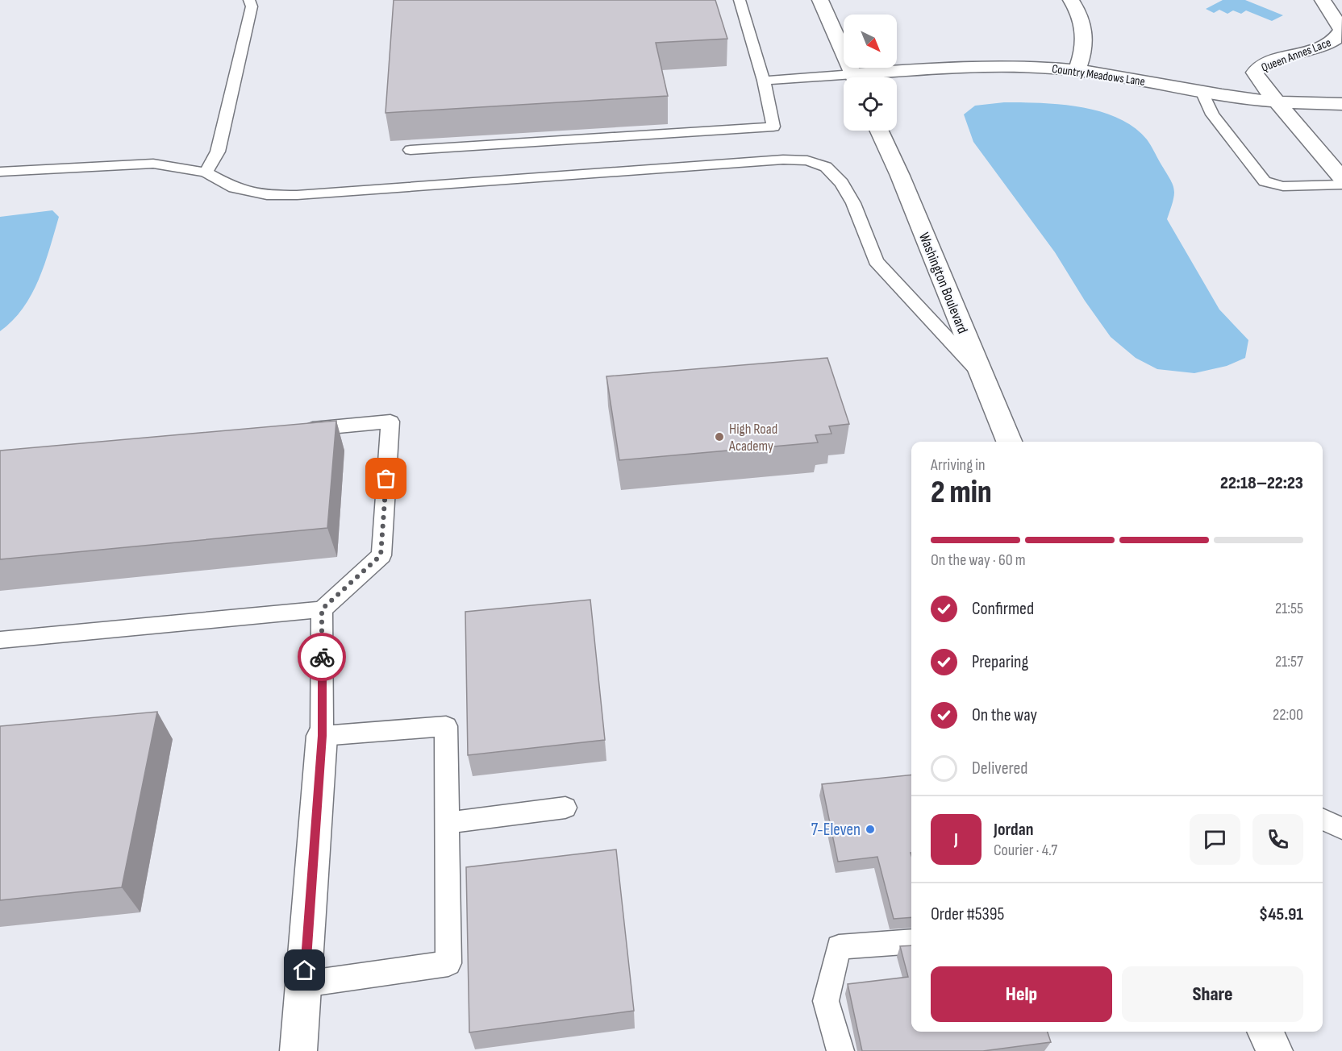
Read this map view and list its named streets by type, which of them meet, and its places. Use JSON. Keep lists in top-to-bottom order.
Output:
{
  "streets": {
    "street": ["Queen Annes Lace", "Country Meadows Lane", "Washington Boulevard"]
  },
  "crossings": [
    ["Queen Annes Lace", "Country Meadows Lane"]
  ],
  "places": ["High Road Academy", "7-Eleven"],
  "north": "bottom right",
  "page": {
    "heading": ["2 min", "Arriving in", "22:18–22:23"],
    "panel": [
      "Jordan",
      "Courier · 4.7",
      "Order #5395",
      "$45.91"
    ],
    "bar": "On the way · 60 m",
    "list": [
      ["Confirmed", "21:55"],
      ["Preparing", "21:57"],
      ["On the way", "22:00"],
      "Delivered"
    ],
    "round": "J",
    "buttons": ["Help", "Share"]
  }
}
